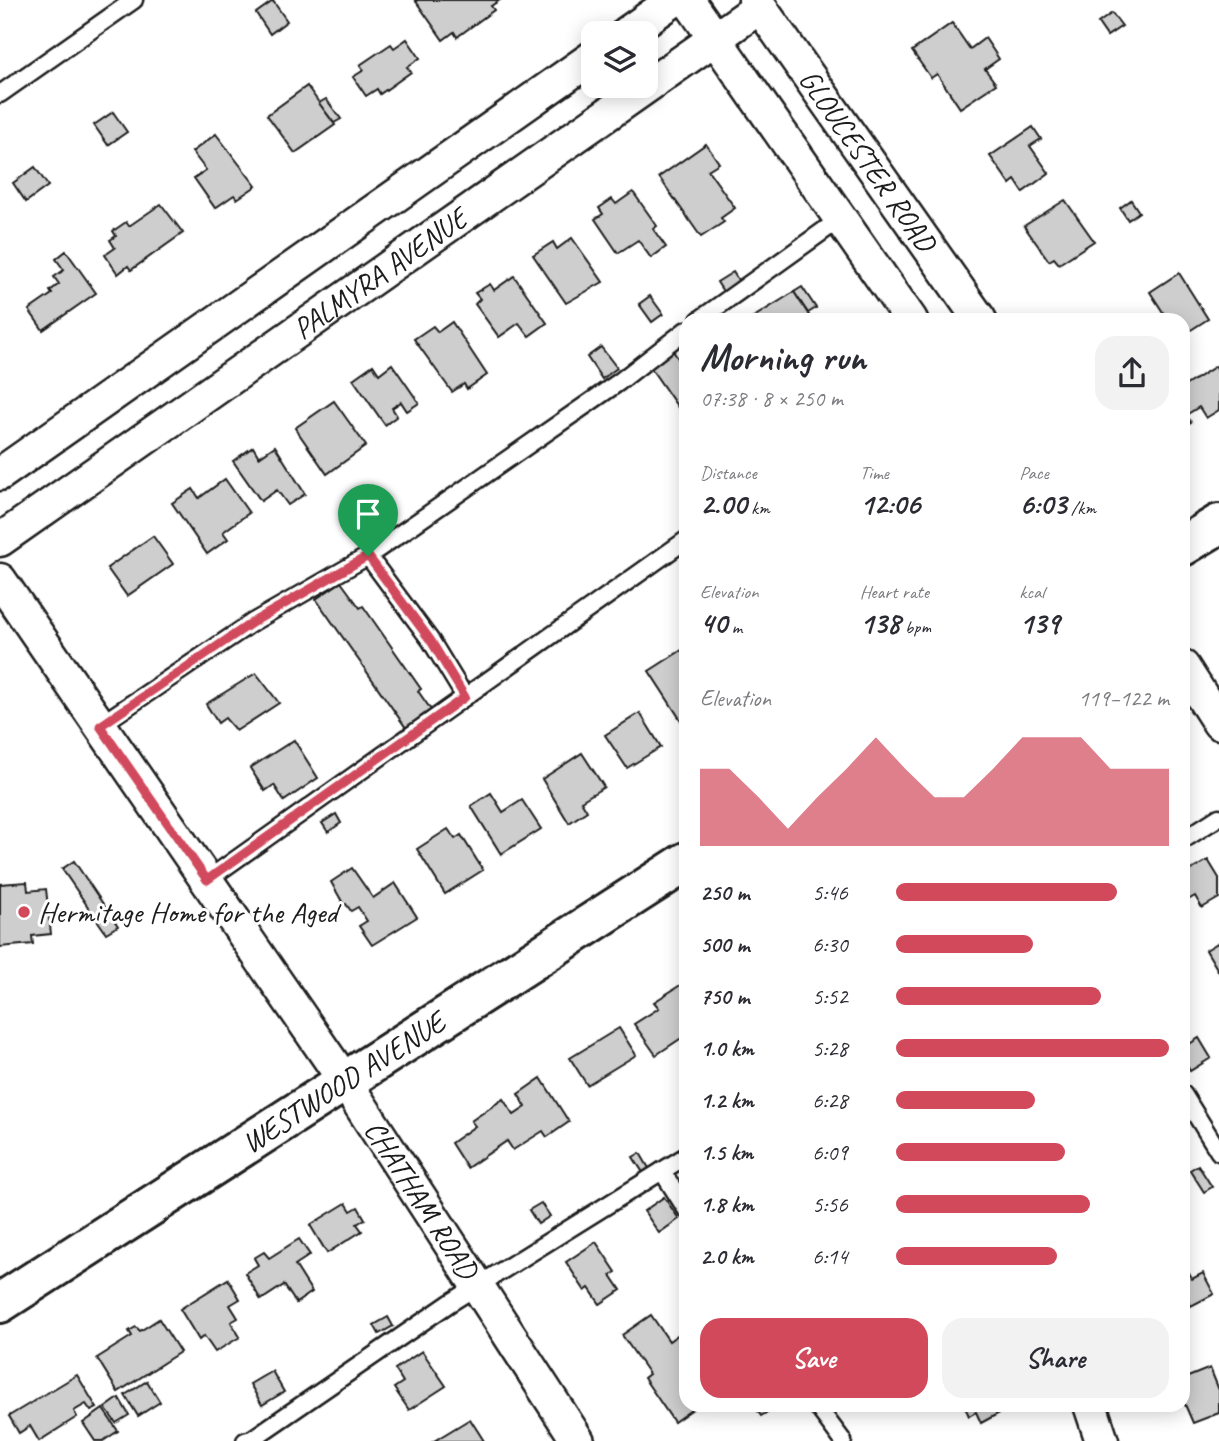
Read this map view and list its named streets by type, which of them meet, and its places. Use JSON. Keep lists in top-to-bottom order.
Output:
{
  "streets": {
    "street": [
      "GLOUCESTER ROAD",
      "PALMYRA AVENUE",
      "WESTWOOD AVENUE",
      "CHATHAM ROAD"
    ]
  },
  "crossings": [
    ["GLOUCESTER ROAD", "PALMYRA AVENUE"],
    ["WESTWOOD AVENUE", "CHATHAM ROAD"]
  ],
  "places": ["Hermitage Home for the Aged"],
  "page": {
    "heading": ["Morning run", "07:38 · 8 × 250 m"],
    "stats": [
      ["Distance", "2.00 km"],
      ["Time", "12:06"],
      ["Pace", "6:03 /km"],
      ["Elevation", "40 m"],
      ["Heart rate", "138 bpm"],
      ["kcal", "139"]
    ],
    "chart": ["Elevation", "119–122 m"],
    "list": [
      {
        "name": "250 m",
        "note": "5:46"
      },
      {
        "name": "500 m",
        "note": "6:30"
      },
      {
        "name": "750 m",
        "note": "5:52"
      },
      {
        "name": "1.0 km",
        "note": "5:28"
      },
      {
        "name": "1.2 km",
        "note": "6:28"
      },
      {
        "name": "1.5 km",
        "note": "6:09"
      },
      {
        "name": "1.8 km",
        "note": "5:56"
      },
      {
        "name": "2.0 km",
        "note": "6:14"
      }
    ],
    "buttons": ["Save", "Share"]
  }
}
